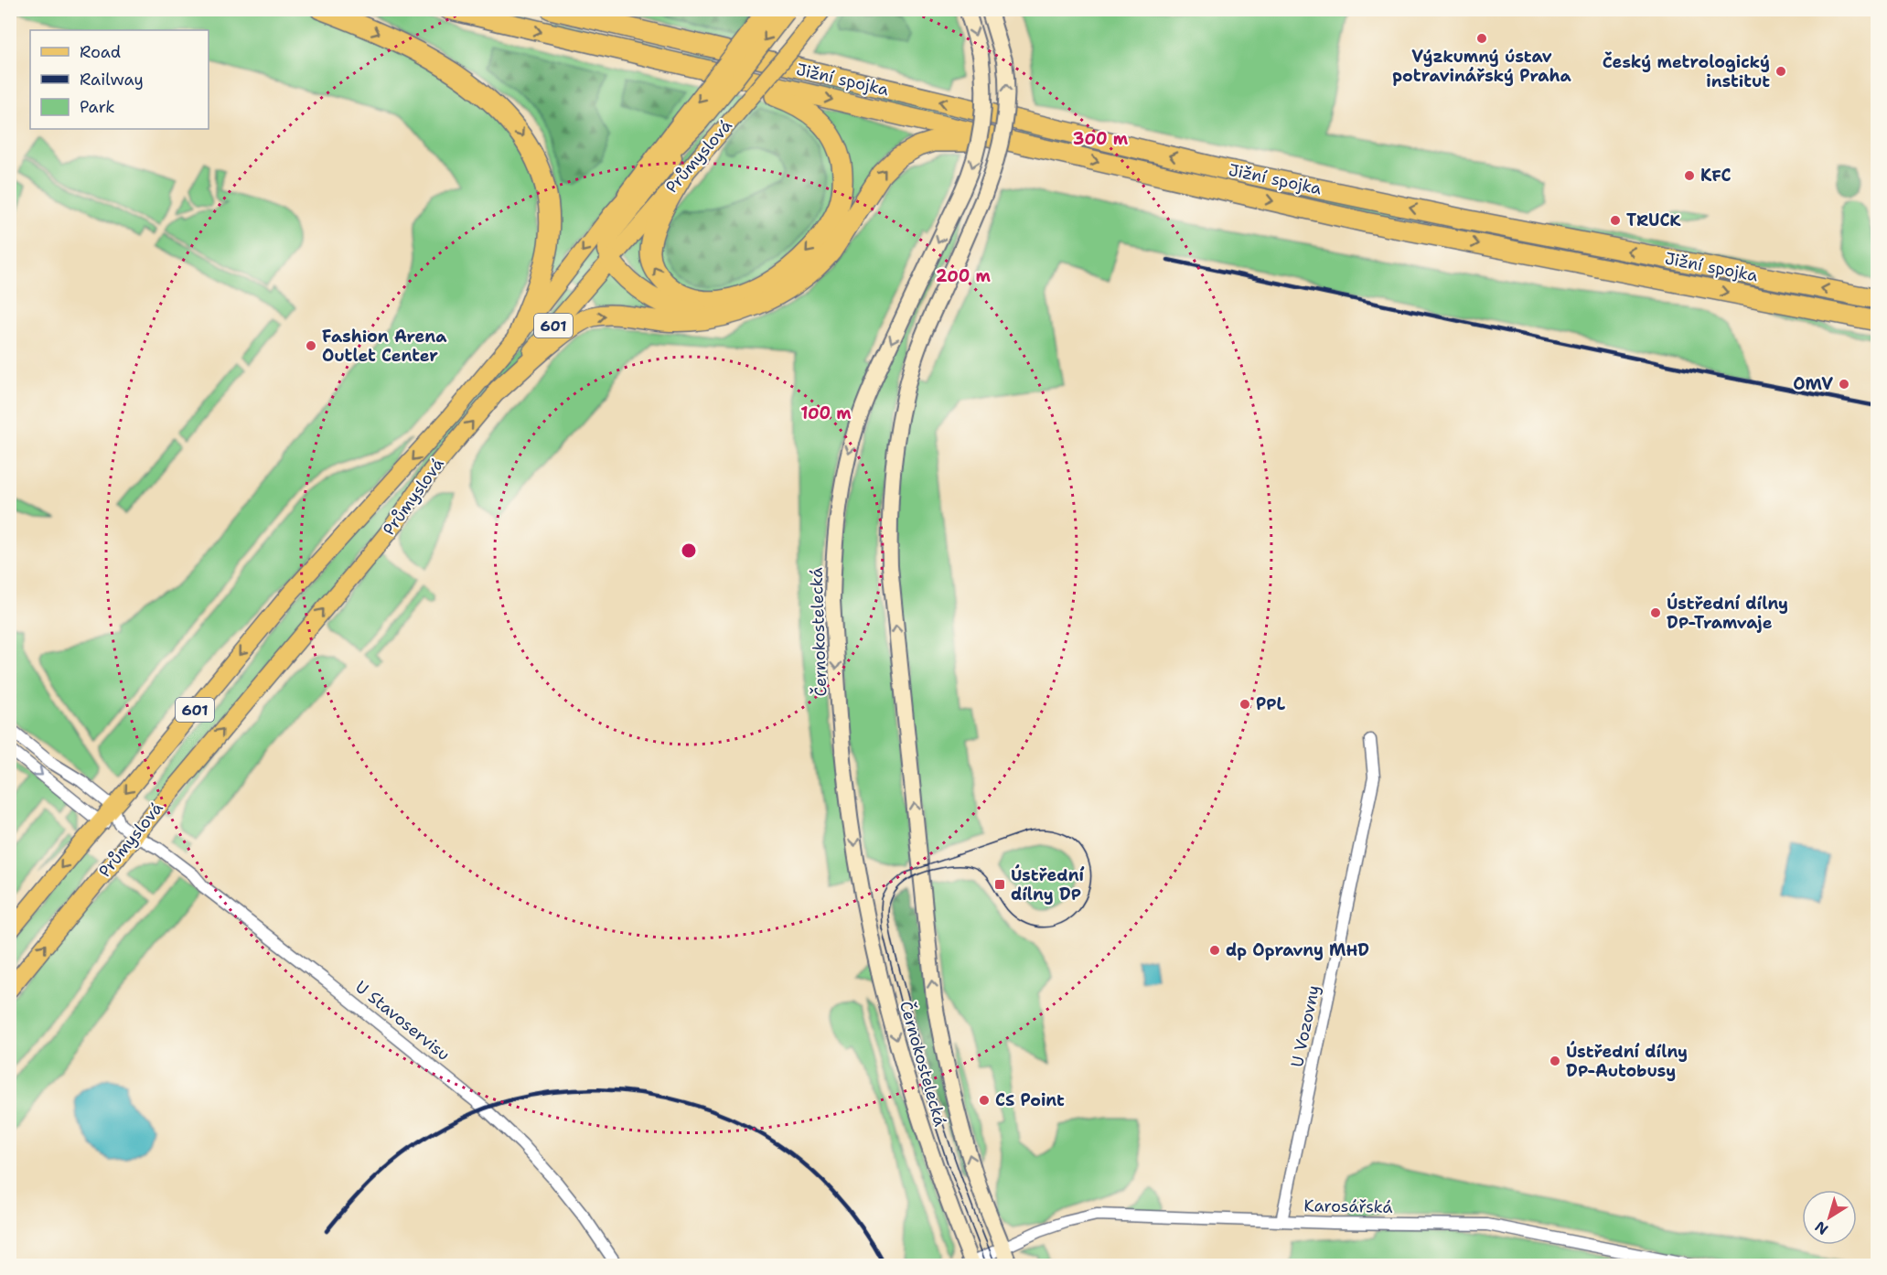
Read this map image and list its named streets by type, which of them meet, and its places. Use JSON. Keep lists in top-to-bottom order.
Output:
{
  "streets": {
    "highway": ["Jižní spojka"],
    "main road": ["Průmyslová", "601", "Černokostelecká"],
    "street": ["U Stavoservisu", "U Vozovny", "Karosářská"]
  },
  "crossings": [
    ["Průmyslová", "U Stavoservisu"],
    ["Černokostelecká", "Karosářská"],
    ["U Vozovny", "Karosářská"]
  ],
  "places": {
    "other": [
      "Výzkumný ústav potravinářský Praha",
      "Český metrologický institut",
      "KFC",
      "TRUCK",
      "Fashion Arena Outlet Center",
      "OMV",
      "Ústřední dílny DP-Tramvaje",
      "PPL",
      "dp Opravny MHD",
      "Ústřední dílny DP-Autobusy",
      "CS Point"
    ],
    "transit": ["Ústřední dílny DP"]
  },
  "legend": ["Road", "Railway", "Park"],
  "north": "bottom left",
  "rings": ["300 m", "200 m", "100 m"]
}
